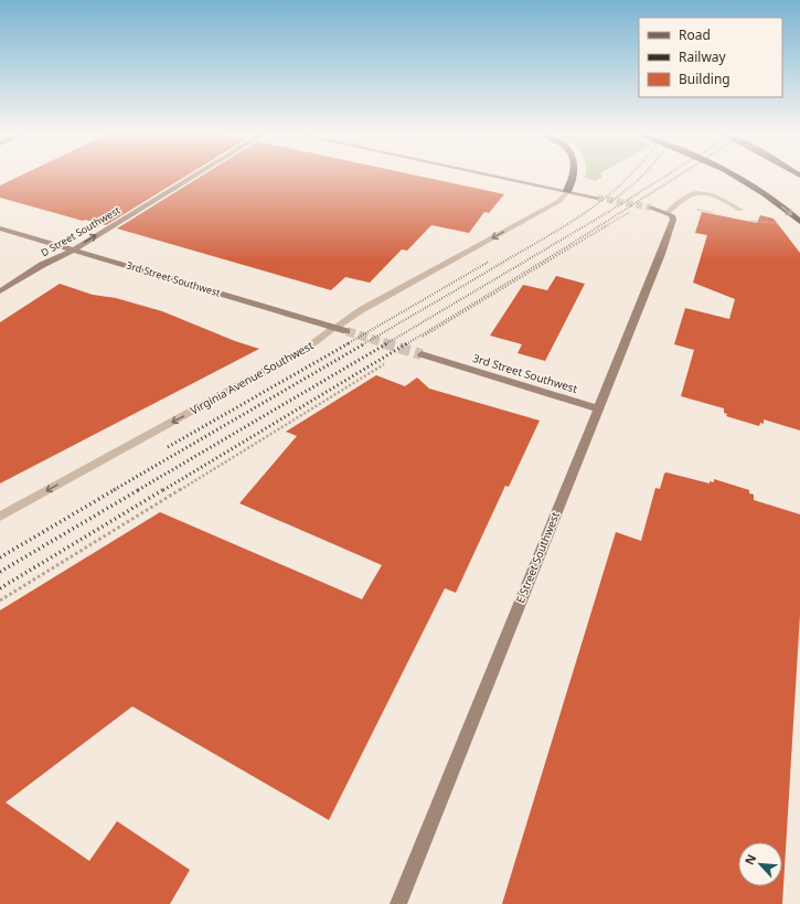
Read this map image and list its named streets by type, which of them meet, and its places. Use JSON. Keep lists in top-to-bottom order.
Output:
{
  "streets": {
    "street": [
      "D Street Southwest",
      "3rd Street Southwest",
      "Virginia Avenue Southwest",
      "E Street Southwest"
    ]
  },
  "crossings": [
    ["D Street Southwest", "3rd Street Southwest"],
    ["3rd Street Southwest", "Virginia Avenue Southwest"],
    ["3rd Street Southwest", "E Street Southwest"]
  ],
  "one_way": ["D Street Southwest", "Virginia Avenue Southwest"],
  "legend": ["Road", "Railway", "Building"],
  "north": "top left"
}
